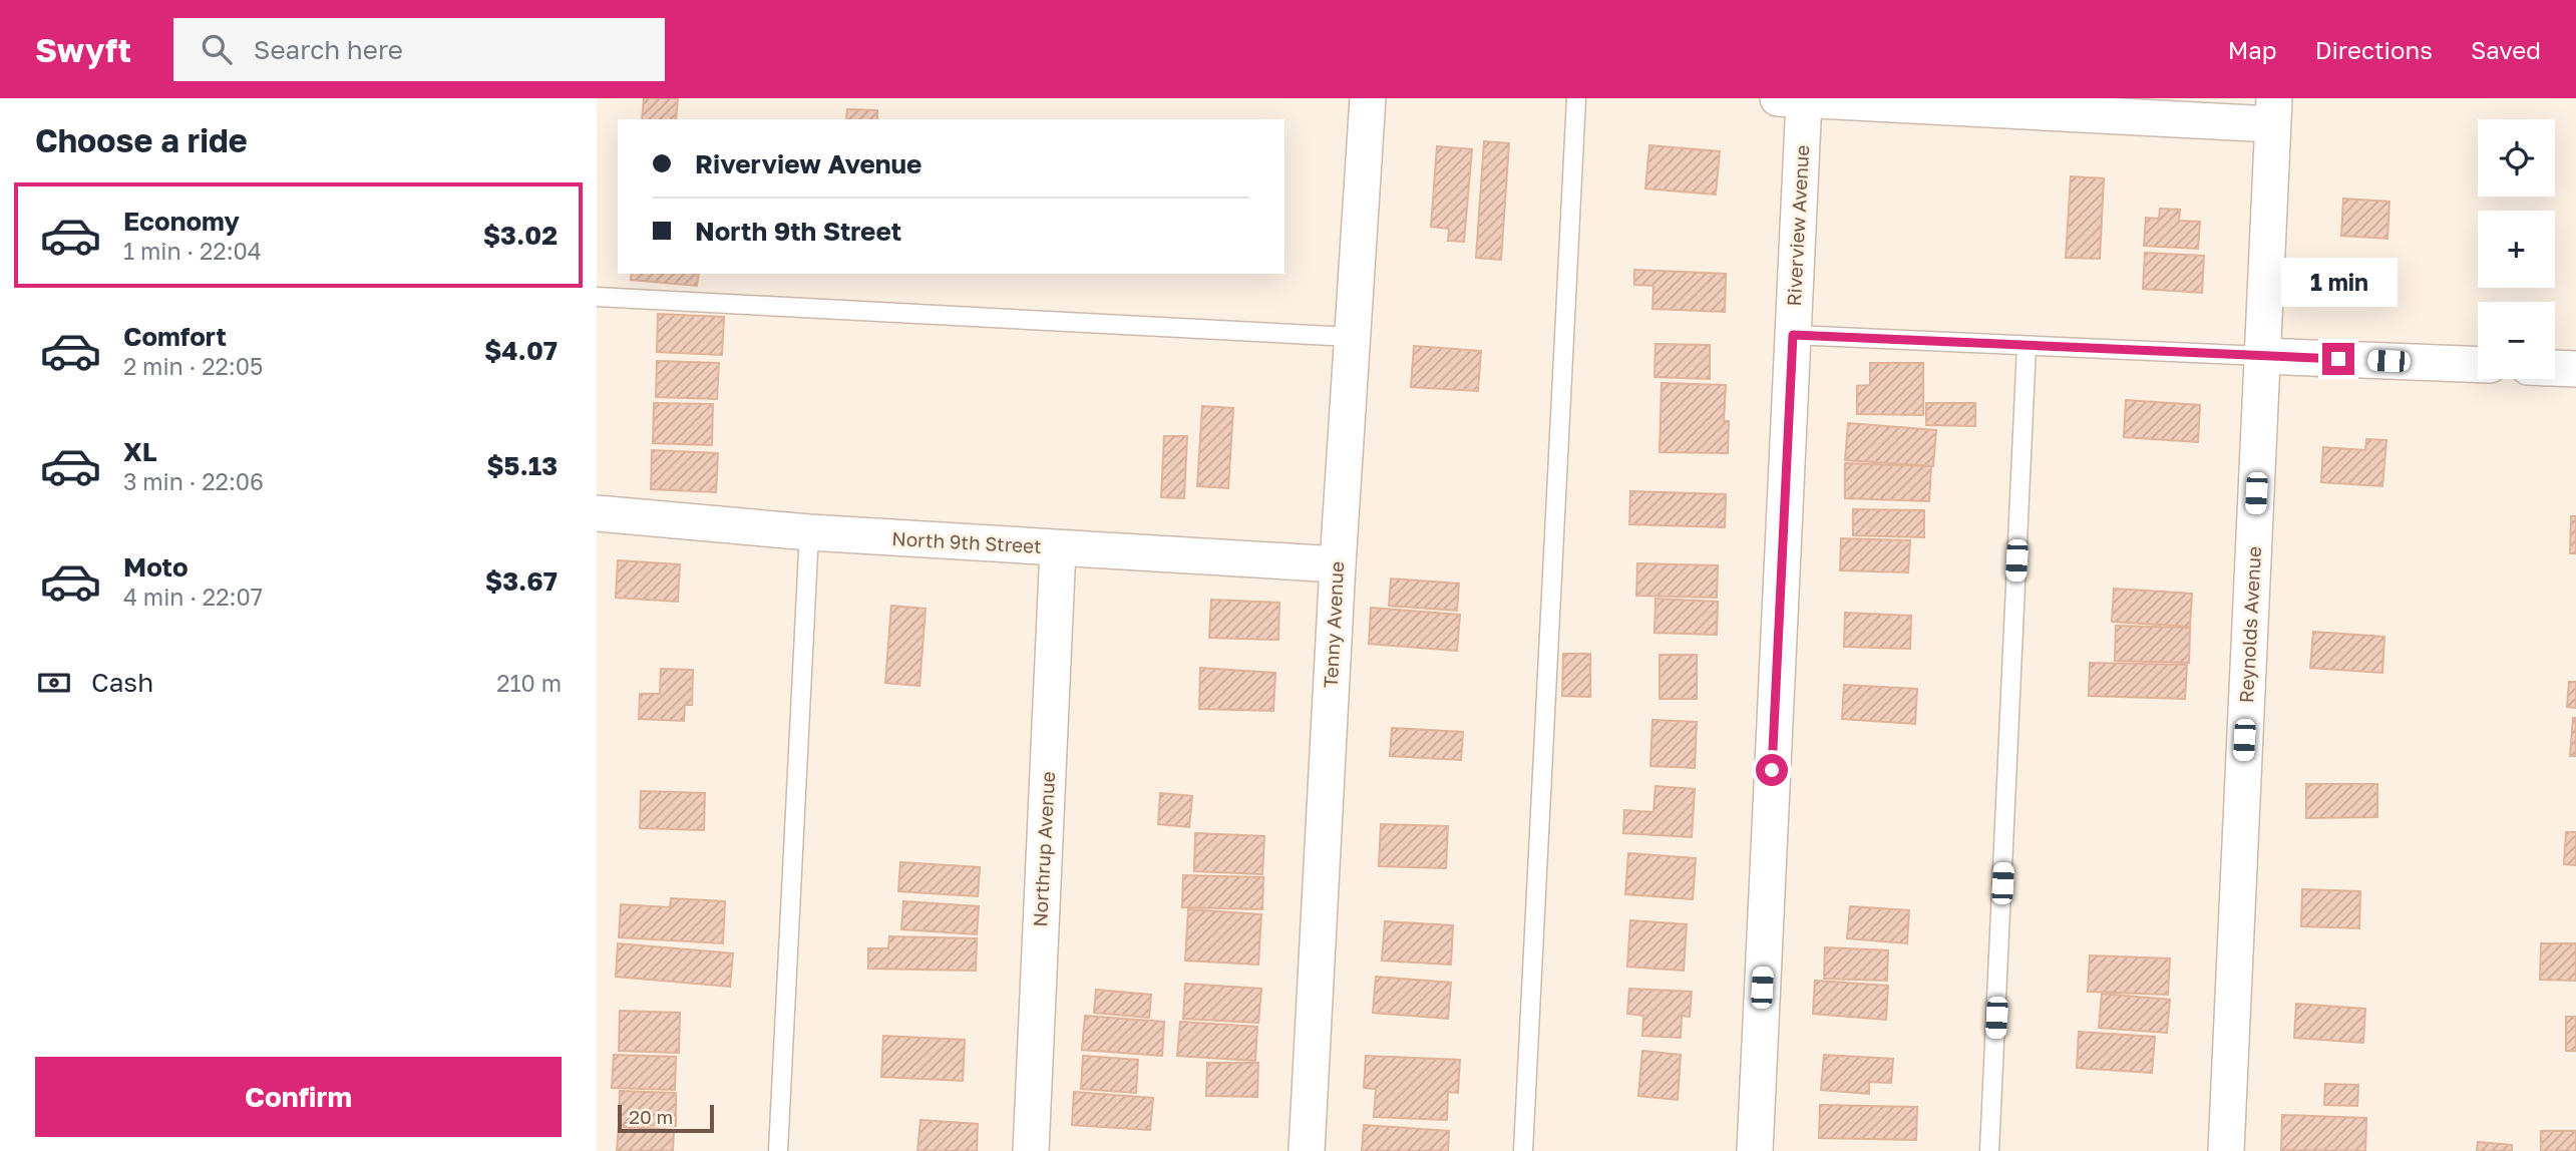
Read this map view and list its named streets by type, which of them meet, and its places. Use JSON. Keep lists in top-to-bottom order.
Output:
{
  "streets": {
    "street": [
      "Riverview Avenue",
      "North 9th Street",
      "Tenny Avenue",
      "Reynolds Avenue",
      "Northrup Avenue"
    ]
  },
  "crossings": [
    ["North 9th Street", "Tenny Avenue"],
    ["North 9th Street", "Northrup Avenue"]
  ],
  "scale_bar": "20 m",
  "page": {
    "header": "Swyft",
    "search": "Search here",
    "nav": ["Map", "Directions", "Saved"],
    "heading": "Choose a ride",
    "map_buttons": ["+", "−"],
    "banner": ["Riverview Avenue", "North 9th Street"],
    "list": [
      {
        "name": "Economy",
        "note": "1 min · 22:04",
        "value": "$3.02"
      },
      {
        "name": "Comfort",
        "note": "2 min · 22:05",
        "value": "$4.07"
      },
      {
        "name": "XL",
        "note": "3 min · 22:06",
        "value": "$5.13"
      },
      {
        "name": "Moto",
        "note": "4 min · 22:07",
        "value": "$3.67"
      }
    ],
    "bubble": "1 min",
    "pay": ["Cash", "210 m"],
    "buttons": "Confirm",
    "scale": "20 m"
  }
}
